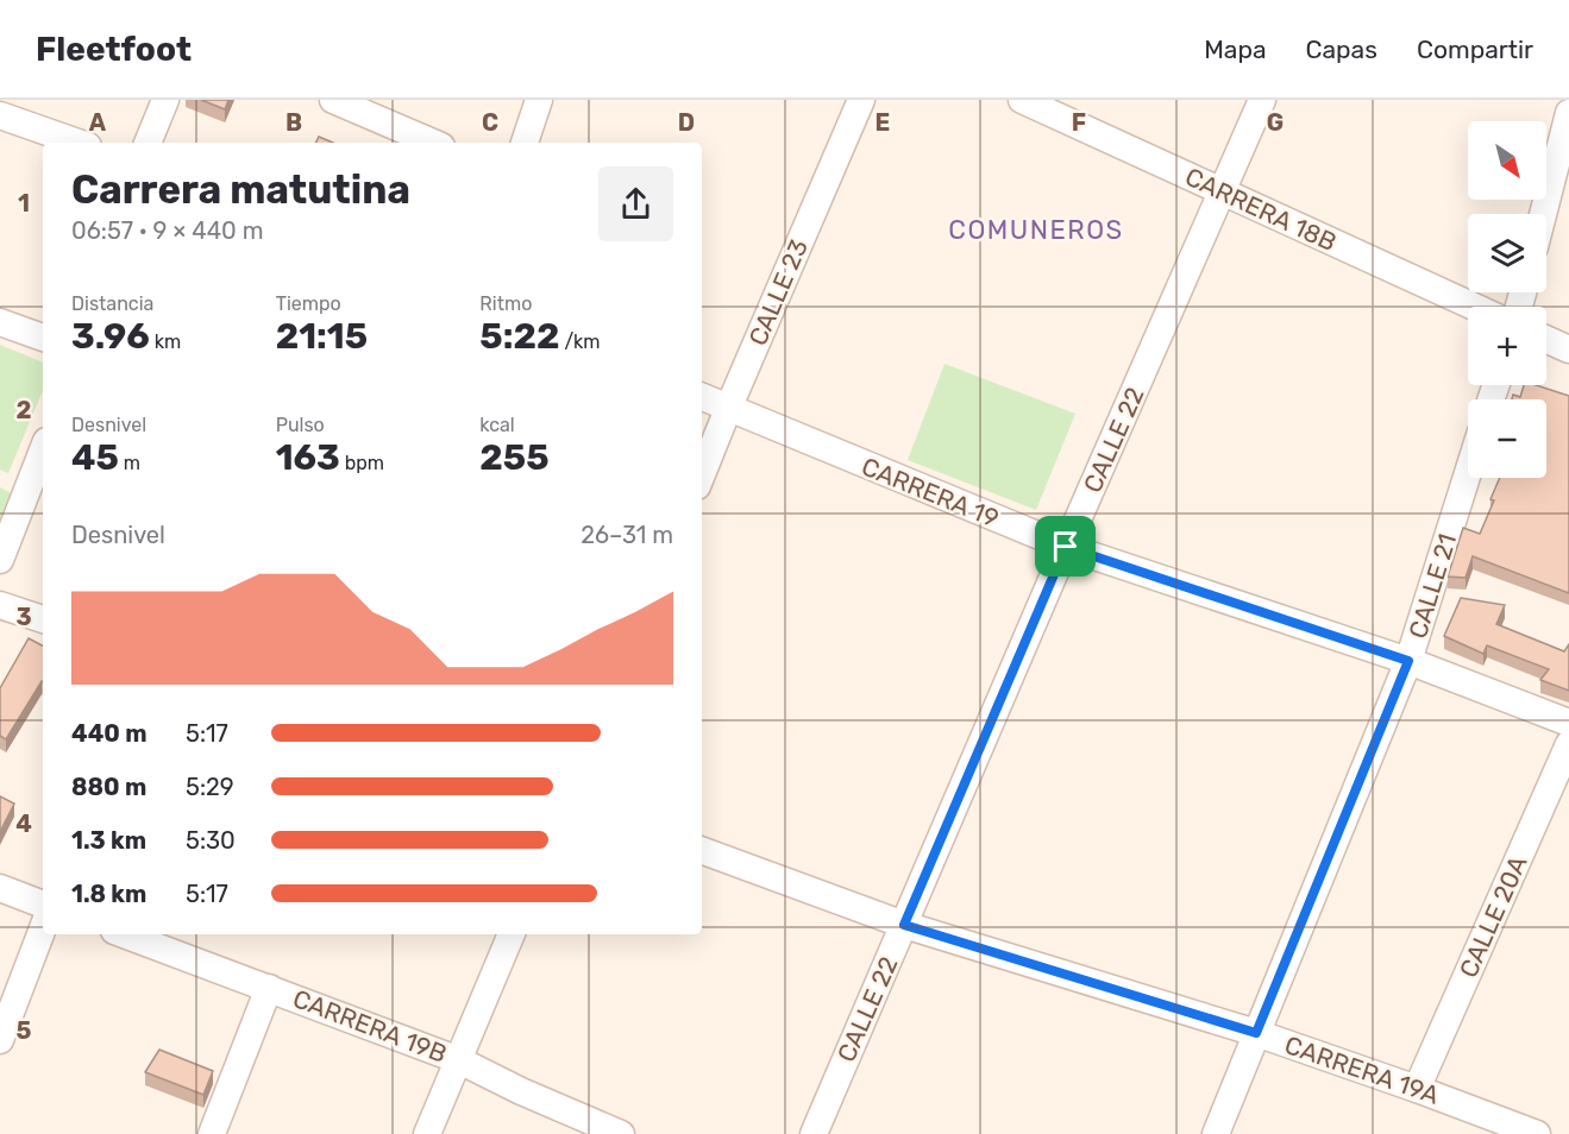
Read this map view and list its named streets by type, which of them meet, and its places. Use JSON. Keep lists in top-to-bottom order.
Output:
{
  "streets": {
    "street": [
      "CARRERA 18B",
      "CALLE 23",
      "CALLE 22",
      "CARRERA 19",
      "CALLE 21",
      "CALLE 20A",
      "CARRERA 19B",
      "CARRERA 19A"
    ]
  },
  "crossings": [
    ["CARRERA 18B", "CALLE 22"],
    ["CALLE 23", "CARRERA 19"],
    ["CALLE 22", "CARRERA 19"],
    ["CALLE 22", "CARRERA 19A"],
    ["CARRERA 19", "CALLE 21"],
    ["CALLE 21", "CARRERA 19A"],
    ["CALLE 20A", "CARRERA 19A"]
  ],
  "districts": ["COMUNEROS"],
  "north": "bottom right",
  "page": {
    "header": "Fleetfoot",
    "nav": ["Mapa", "Capas", "Compartir"],
    "map_buttons": ["+", "−"],
    "heading": ["Carrera matutina", "06:57 · 9 × 440 m"],
    "stats": [
      ["Distancia", "3.96 km"],
      ["Tiempo", "21:15"],
      ["Ritmo", "5:22 /km"],
      ["Desnivel", "45 m"],
      ["Pulso", "163 bpm"],
      ["kcal", "255"]
    ],
    "chart": ["Desnivel", "26–31 m"],
    "list": [
      {
        "name": "440 m",
        "note": "5:17"
      },
      {
        "name": "880 m",
        "note": "5:29"
      },
      {
        "name": "1.3 km",
        "note": "5:30"
      },
      {
        "name": "1.8 km",
        "note": "5:17"
      }
    ]
  },
  "grid": {
    "columns": [
      "A",
      "B",
      "C",
      "D",
      "E",
      "F",
      "G"
    ],
    "rows": [
      "1",
      "2",
      "3",
      "4",
      "5"
    ]
  }
}
